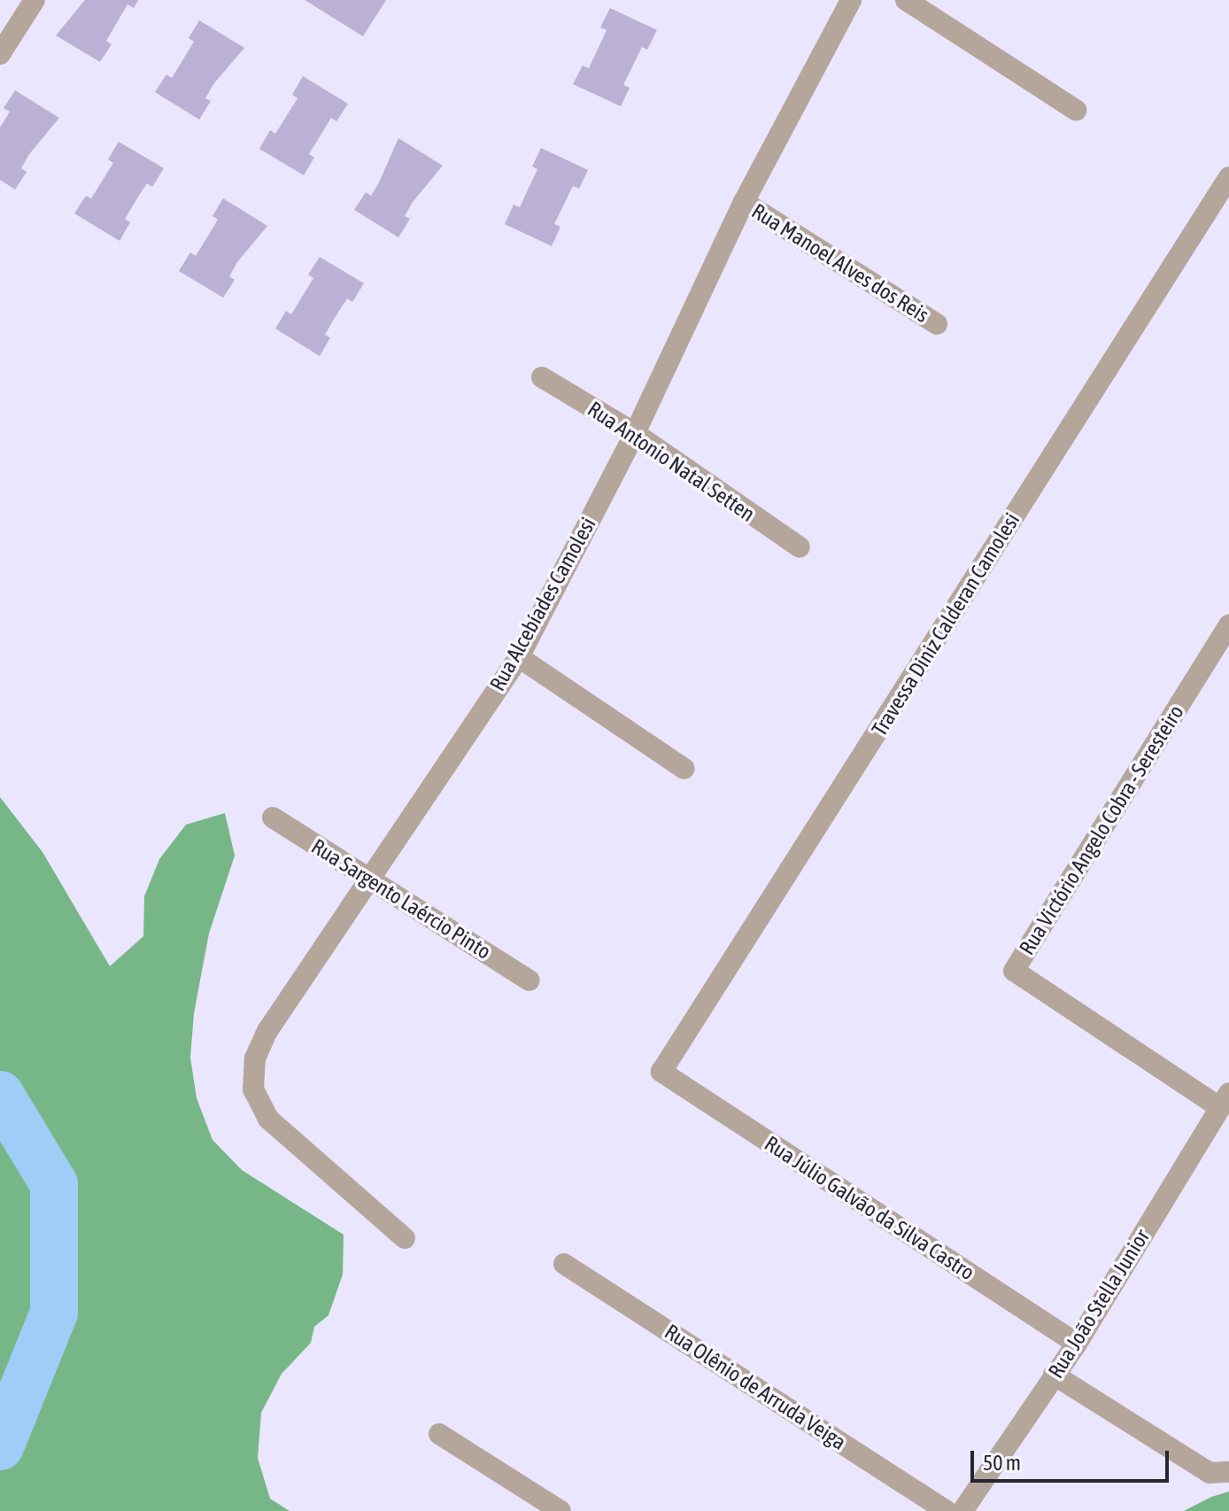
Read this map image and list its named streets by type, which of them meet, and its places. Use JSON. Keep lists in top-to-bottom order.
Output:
{
  "streets": {
    "street": [
      "Rua Manoel Alves dos Reis",
      "Rua Antonio Natal Setten",
      "Rua Alcebíades Camolesi",
      "Travessa Diniz Calderan Camolesi",
      "Rua Victório Angelo Cobra - Seresteiro",
      "Rua Sargento Laércio Pinto",
      "Rua Júlio Galvão da Silva Castro",
      "Rua João Stella Junior",
      "Rua Olênio de Arruda Veiga"
    ]
  },
  "crossings": [
    ["Rua Manoel Alves dos Reis", "Rua Alcebíades Camolesi"],
    ["Rua Antonio Natal Setten", "Rua Alcebíades Camolesi"],
    ["Rua Alcebíades Camolesi", "Rua Sargento Laércio Pinto"],
    ["Travessa Diniz Calderan Camolesi", "Rua Júlio Galvão da Silva Castro"],
    ["Rua Victório Angelo Cobra - Seresteiro", "Rua João Stella Junior"],
    ["Rua Júlio Galvão da Silva Castro", "Rua João Stella Junior"]
  ],
  "scale_bar": "50 m"
}
